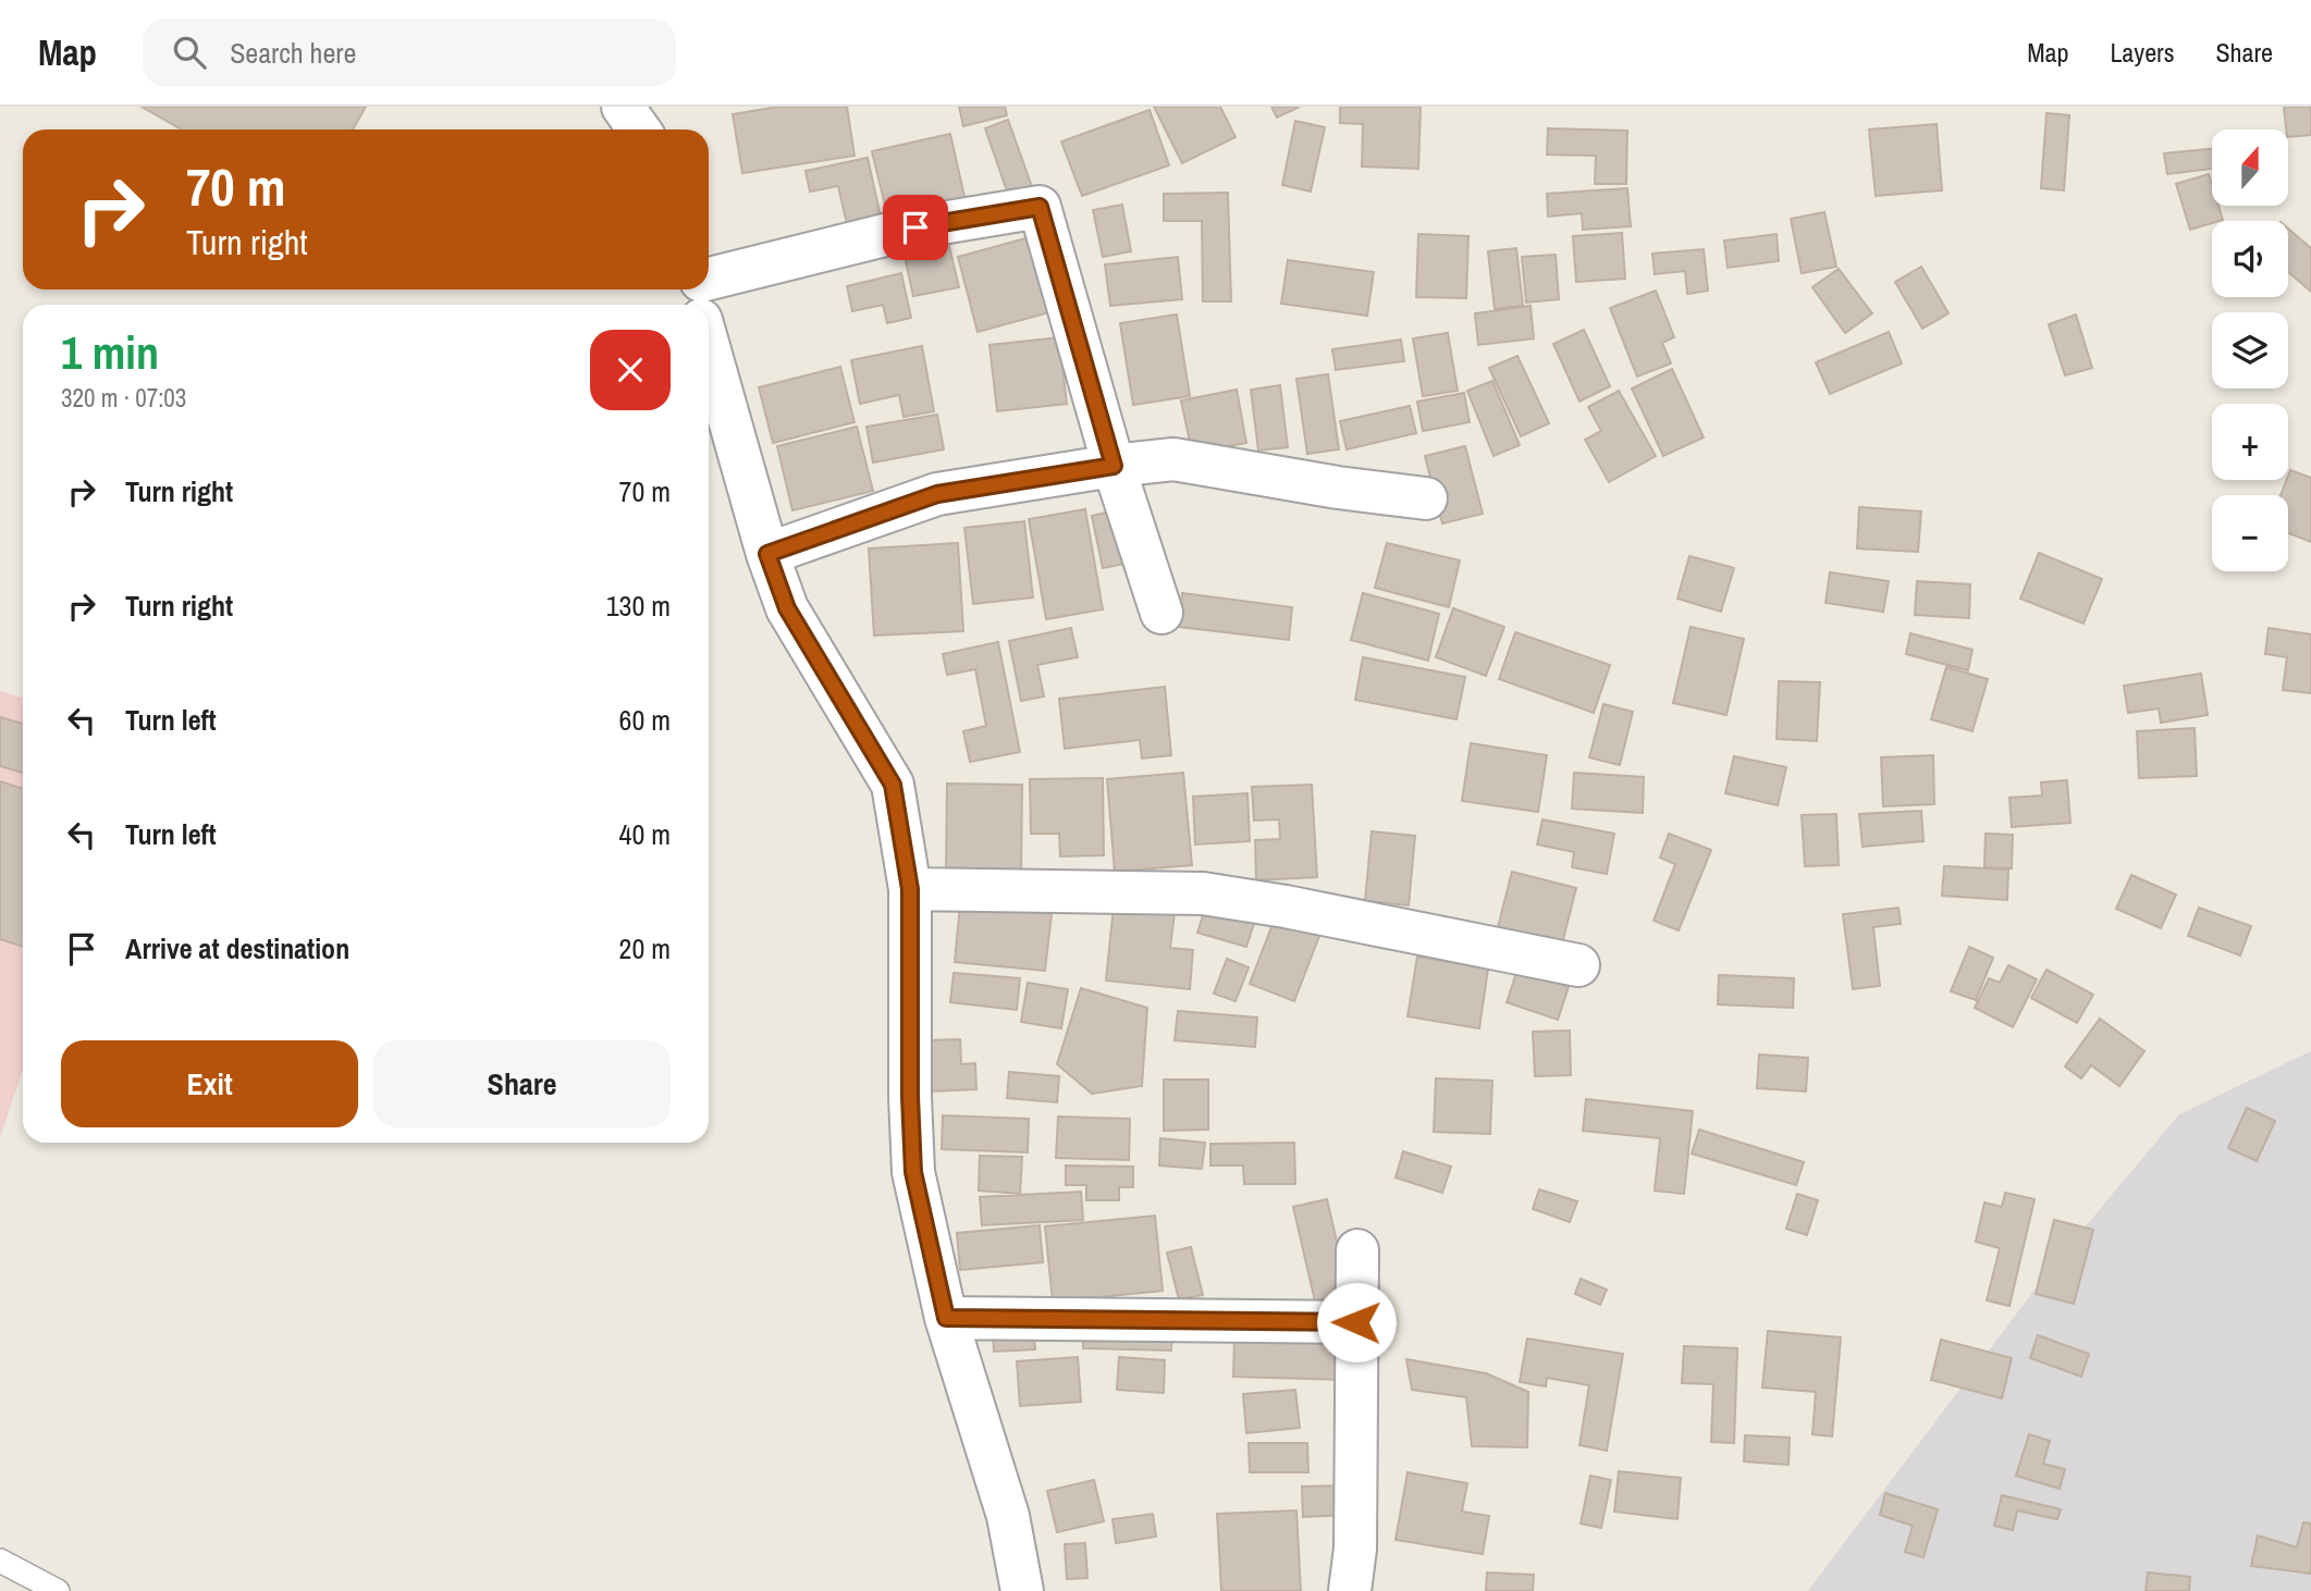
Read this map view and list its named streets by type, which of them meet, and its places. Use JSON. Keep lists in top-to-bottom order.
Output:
{
  "north": "top",
  "page": {
    "header": "Map",
    "search": "Search here",
    "nav": ["Map", "Layers", "Share"],
    "map_buttons": ["+", "−"],
    "turn": ["70 m", "Turn right"],
    "heading": ["1 min", "320 m · 07:03"],
    "list": [
      {
        "name": "Turn right",
        "value": "70 m"
      },
      {
        "name": "Turn right",
        "value": "130 m"
      },
      {
        "name": "Turn left",
        "value": "60 m"
      },
      {
        "name": "Turn left",
        "value": "40 m"
      },
      {
        "name": "Arrive at destination",
        "value": "20 m"
      }
    ],
    "buttons": ["Exit", "Share"]
  }
}
